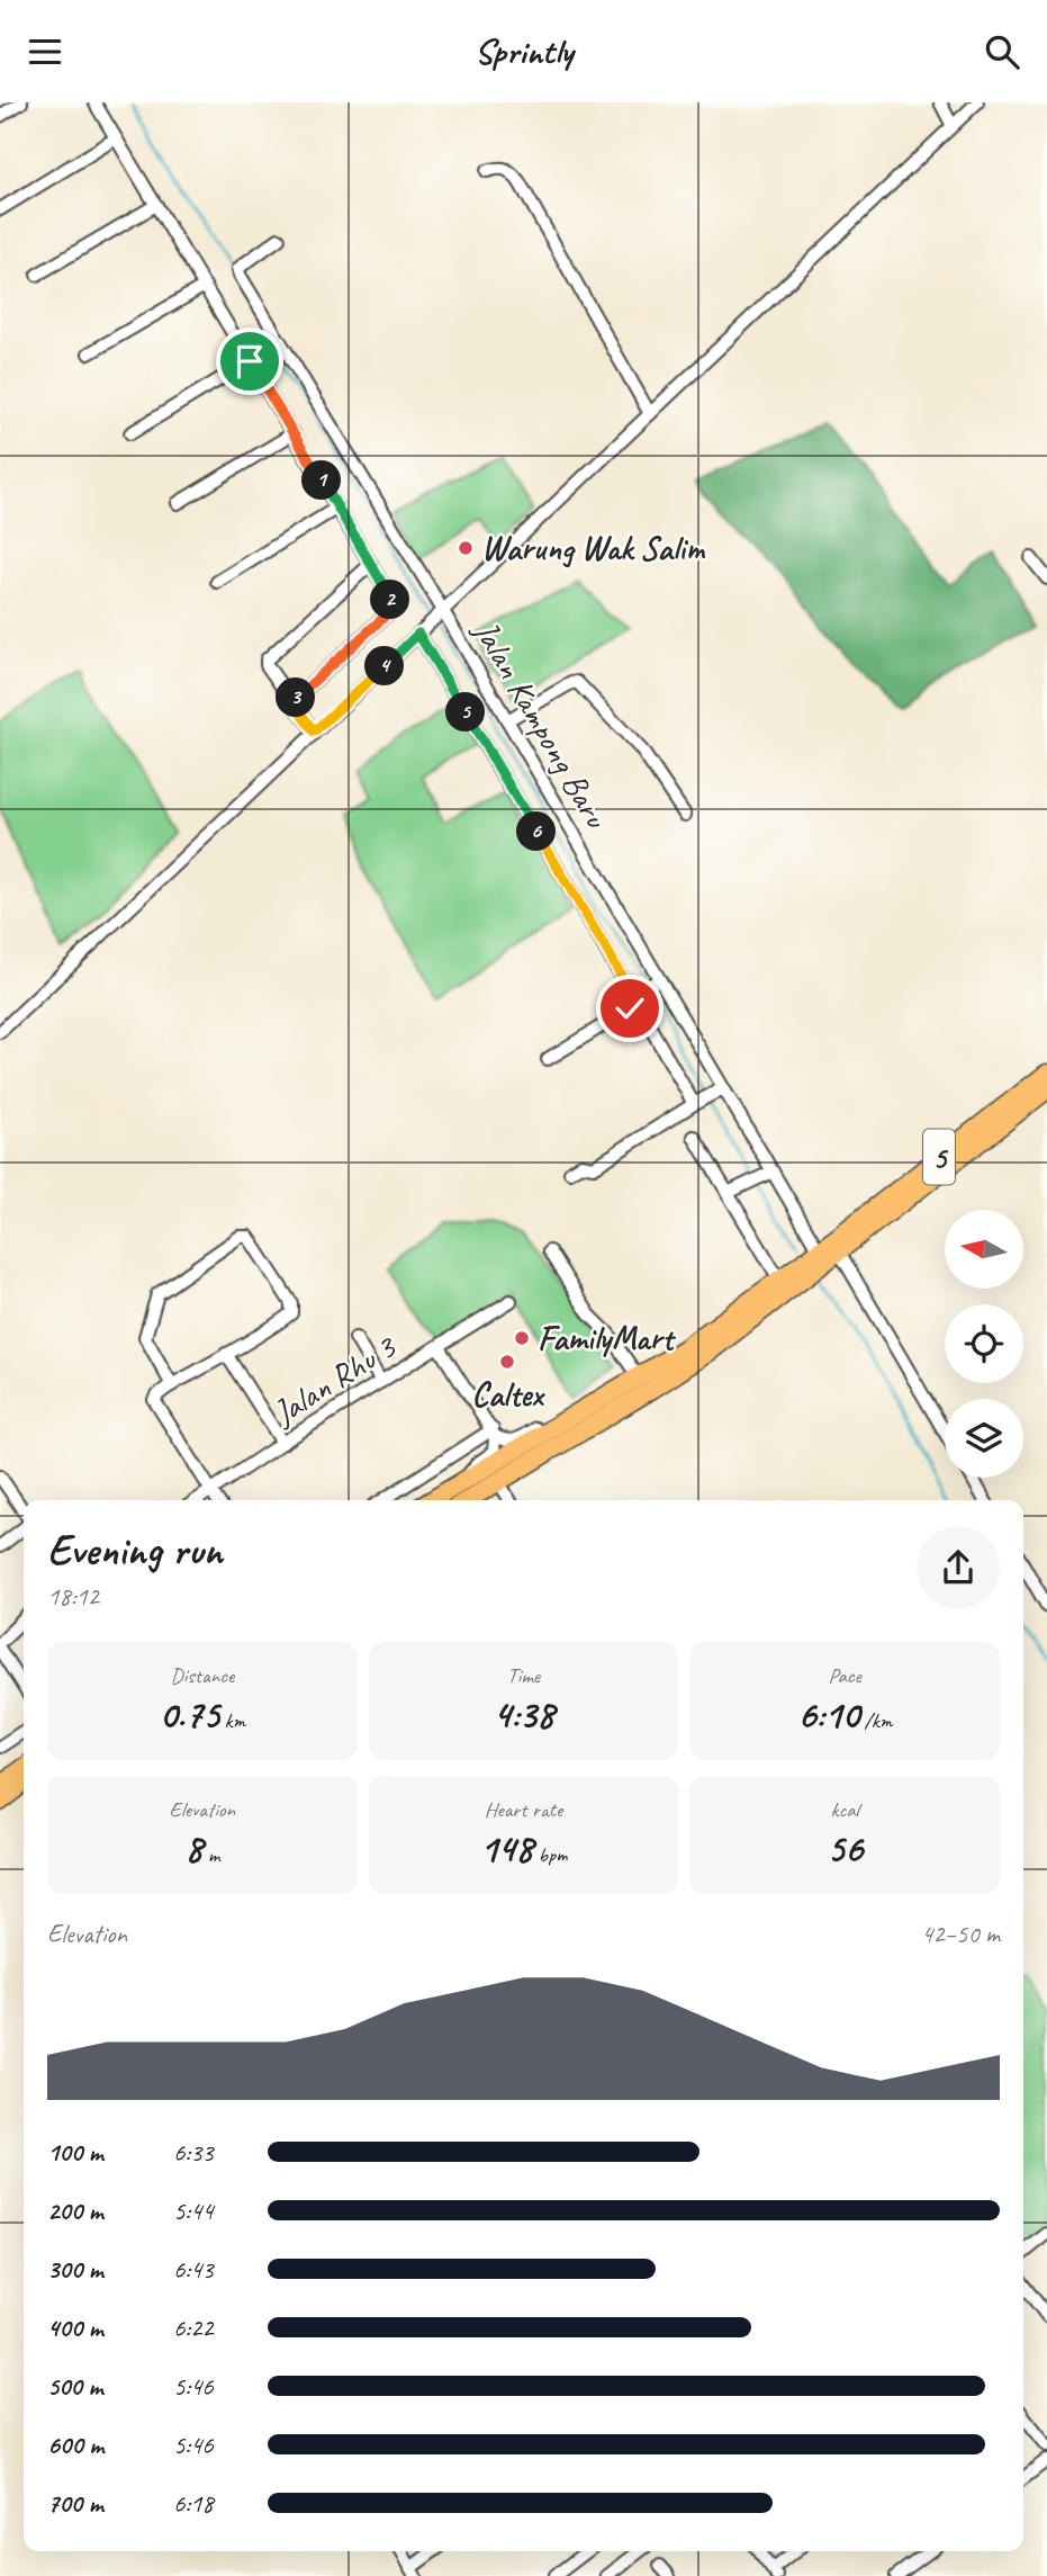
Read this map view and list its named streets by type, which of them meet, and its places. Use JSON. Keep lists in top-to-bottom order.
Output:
{
  "streets": {
    "highway": ["5"],
    "street": ["Jalan Kampong Baru", "Jalan Rhu 3"]
  },
  "crossings": [
    ["Jalan Kampong Baru", "5"]
  ],
  "places": ["Warung Wak Salim", "FamilyMart", "Caltex"],
  "north": "left",
  "page": {
    "header": "Sprintly",
    "pins": [
      "1",
      "2",
      "4",
      "3",
      "5",
      "6"
    ],
    "heading": ["Evening run", "18:12"],
    "stats": [
      ["Distance", "0.75 km"],
      ["Time", "4:38"],
      ["Pace", "6:10 /km"],
      ["Elevation", "8 m"],
      ["Heart rate", "148 bpm"],
      ["kcal", "56"]
    ],
    "chart": ["Elevation", "42–50 m"],
    "list": [
      {
        "name": "100 m",
        "note": "6:33"
      },
      {
        "name": "200 m",
        "note": "5:44"
      },
      {
        "name": "300 m",
        "note": "6:43"
      },
      {
        "name": "400 m",
        "note": "6:22"
      },
      {
        "name": "500 m",
        "note": "5:46"
      },
      {
        "name": "600 m",
        "note": "5:46"
      },
      {
        "name": "700 m",
        "note": "6:18"
      }
    ]
  }
}
